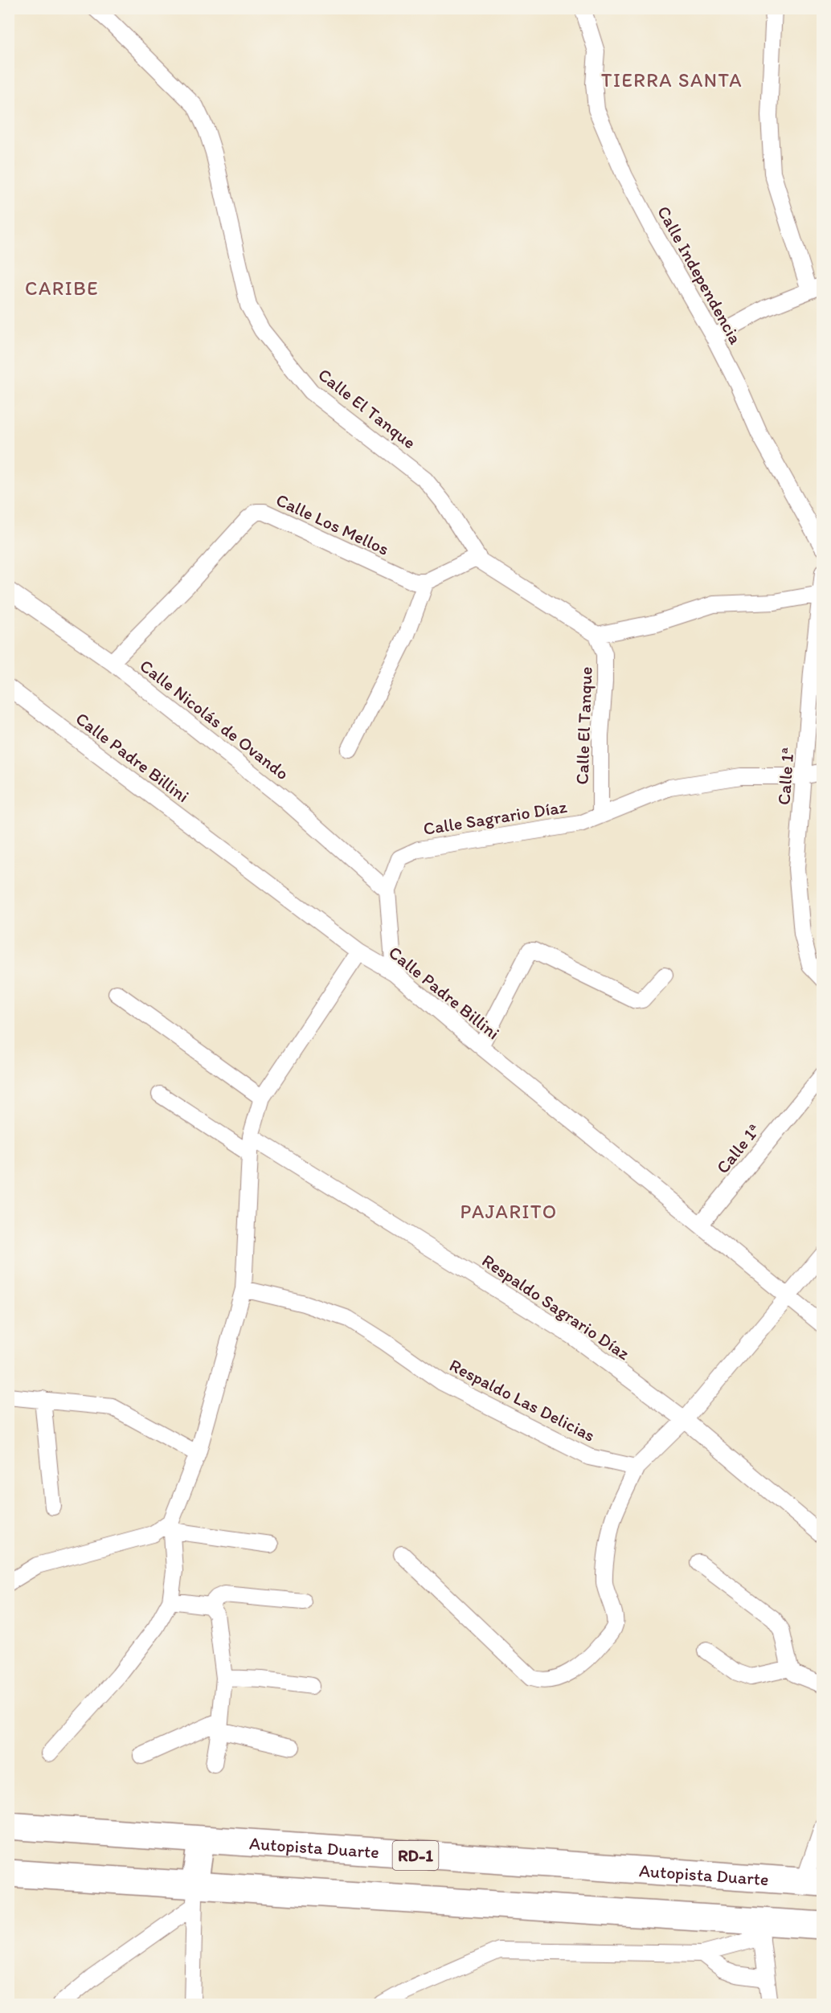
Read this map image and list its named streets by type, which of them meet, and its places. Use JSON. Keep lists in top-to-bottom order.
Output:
{
  "streets": {
    "highway": ["Autopista Duarte", "RD-1"],
    "street": [
      "Calle Independencia",
      "Calle El Tanque",
      "Calle Los Mellos",
      "Calle Nicolás de Ovando",
      "Calle Padre Billini",
      "Calle 1ª",
      "Calle Sagrario Díaz",
      "Respaldo Sagrario Díaz",
      "Respaldo Las Delicias"
    ]
  },
  "crossings": [
    ["Calle El Tanque", "Calle Sagrario Díaz"],
    ["Calle Los Mellos", "Calle Nicolás de Ovando"],
    ["Calle Nicolás de Ovando", "Calle Sagrario Díaz"],
    ["Calle Padre Billini", "Calle 1ª"],
    ["Calle Padre Billini", "Calle Sagrario Díaz"],
    ["Calle 1ª", "Calle Sagrario Díaz"]
  ],
  "districts": ["TIERRA SANTA", "CARIBE", "PAJARITO"]
}
